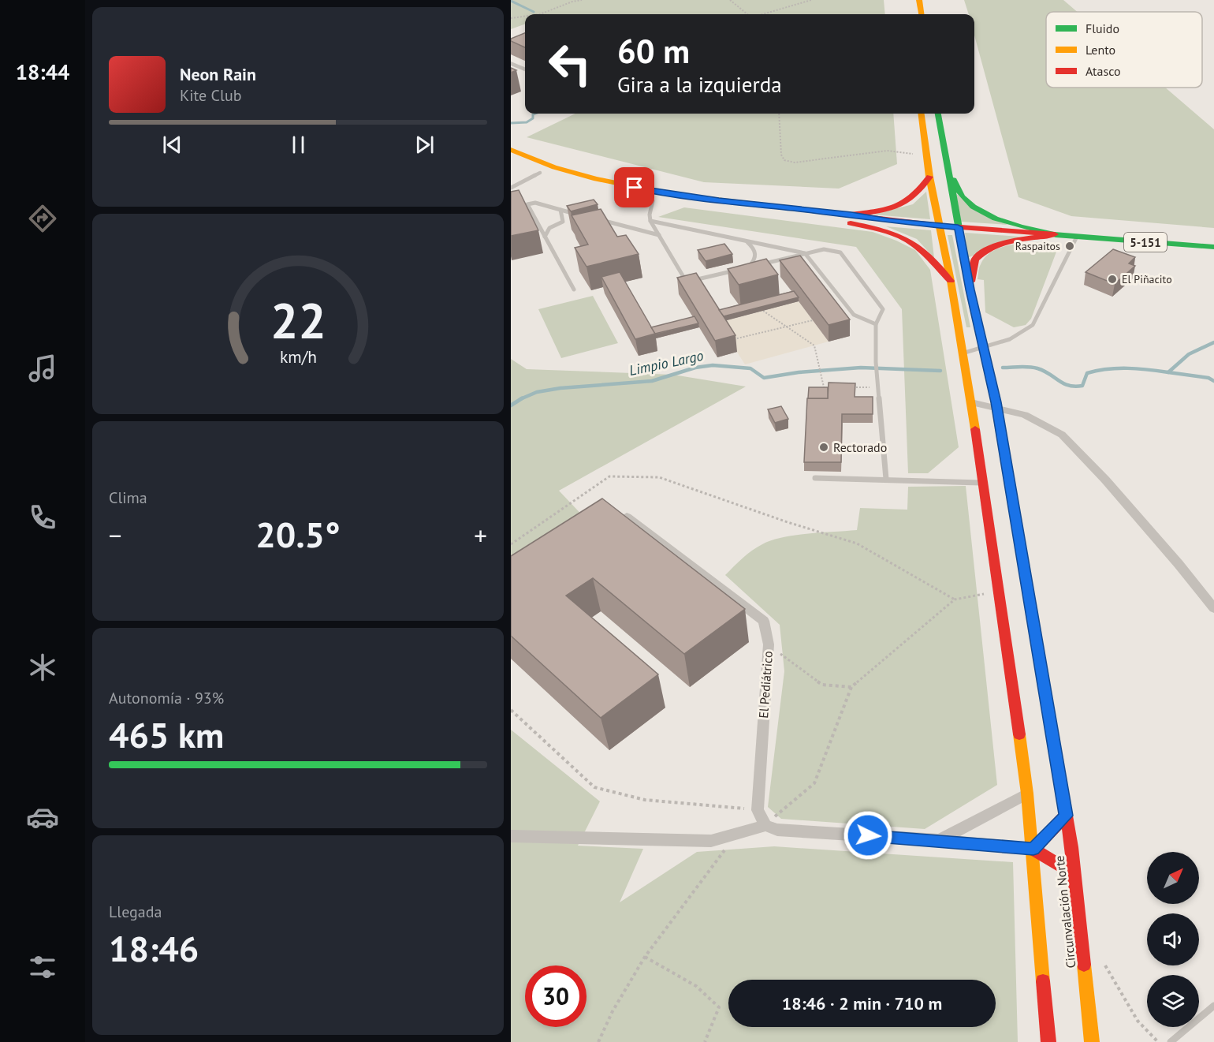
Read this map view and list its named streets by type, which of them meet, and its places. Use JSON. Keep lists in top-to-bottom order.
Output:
{
  "streets": {
    "main road": ["5-151", "Circunvalación Norte"],
    "street": ["El Pediátrico"]
  },
  "crossings": [
    ["5-151", "Circunvalación Norte"]
  ],
  "water": ["Limpio Largo"],
  "places": ["Raspaitos", "El Piñacito", "Rectorado"],
  "legend": ["Fluido", "Lento", "Atasco"],
  "north": "top right",
  "page": {
    "tabs": "18:44",
    "turn": ["60 m", "Gira a la izquierda"],
    "song": ["Neon Rain", "Kite Club"],
    "tile": [
      "Clima",
      ["Autonomía · 93%", "465 km"],
      ["Llegada", "18:46"]
    ],
    "heat": ["−", "20.5°", "+"],
    "limit": "30",
    "trip": "18:46 · 2 min · 710 m",
    "gauge": ["22", "km/h"]
  }
}
